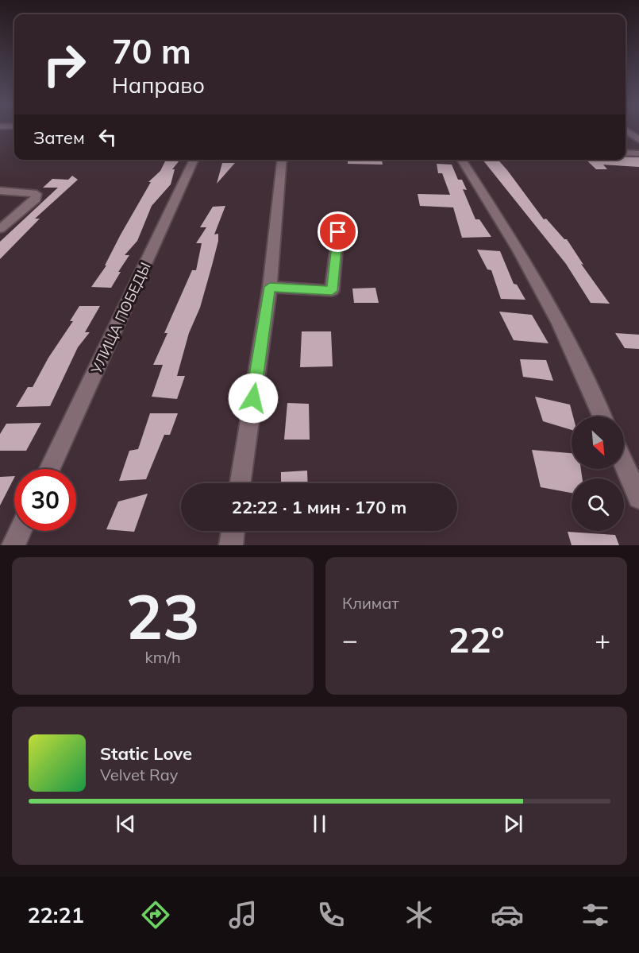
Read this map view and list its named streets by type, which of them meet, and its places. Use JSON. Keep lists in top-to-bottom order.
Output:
{
  "streets": {
    "street": ["УЛИЦА ПОБЕДЫ"]
  },
  "north": "bottom right",
  "page": {
    "turn": ["70 m", "Направо"],
    "then": "Затем",
    "limit": "30",
    "trip": "22:22 · 1 мин · 170 m",
    "tile": [
      ["23", "km/h"],
      "Климат"
    ],
    "heat": ["−", "22°", "+"],
    "song": ["Static Love", "Velvet Ray"],
    "tabs": "22:21"
  }
}
